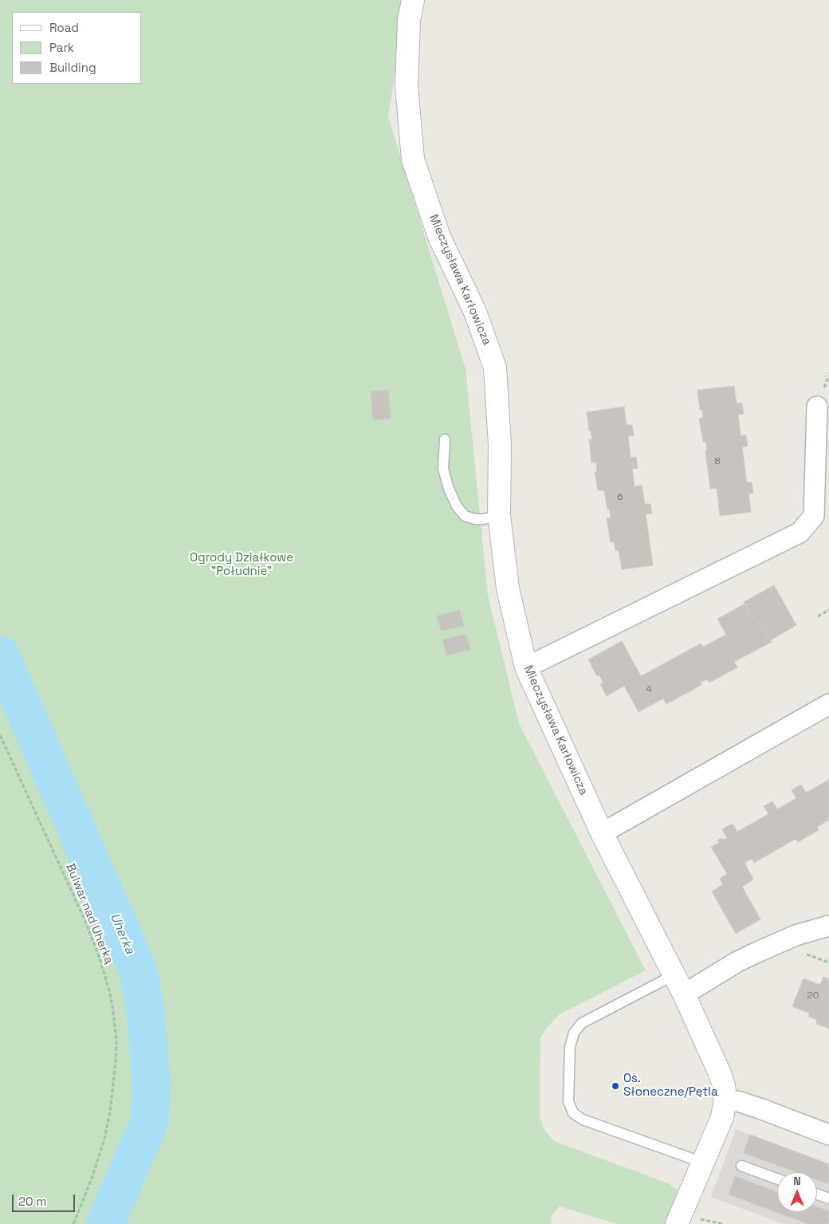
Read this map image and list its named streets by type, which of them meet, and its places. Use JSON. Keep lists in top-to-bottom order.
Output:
{
  "streets": {
    "street": ["Mieczysława Karłowicza"],
    "path": ["Bulwar nad Uherką"]
  },
  "water": ["Uherka"],
  "parks": ["Ogrody Działkowe \"Południe\""],
  "places": ["Os. Słoneczne/Pętla"],
  "house_numbers": [
    "8",
    "6",
    "4",
    "20"
  ],
  "legend": ["Road", "Park", "Building"],
  "scale_bar": "20 m",
  "north": "top"
}
